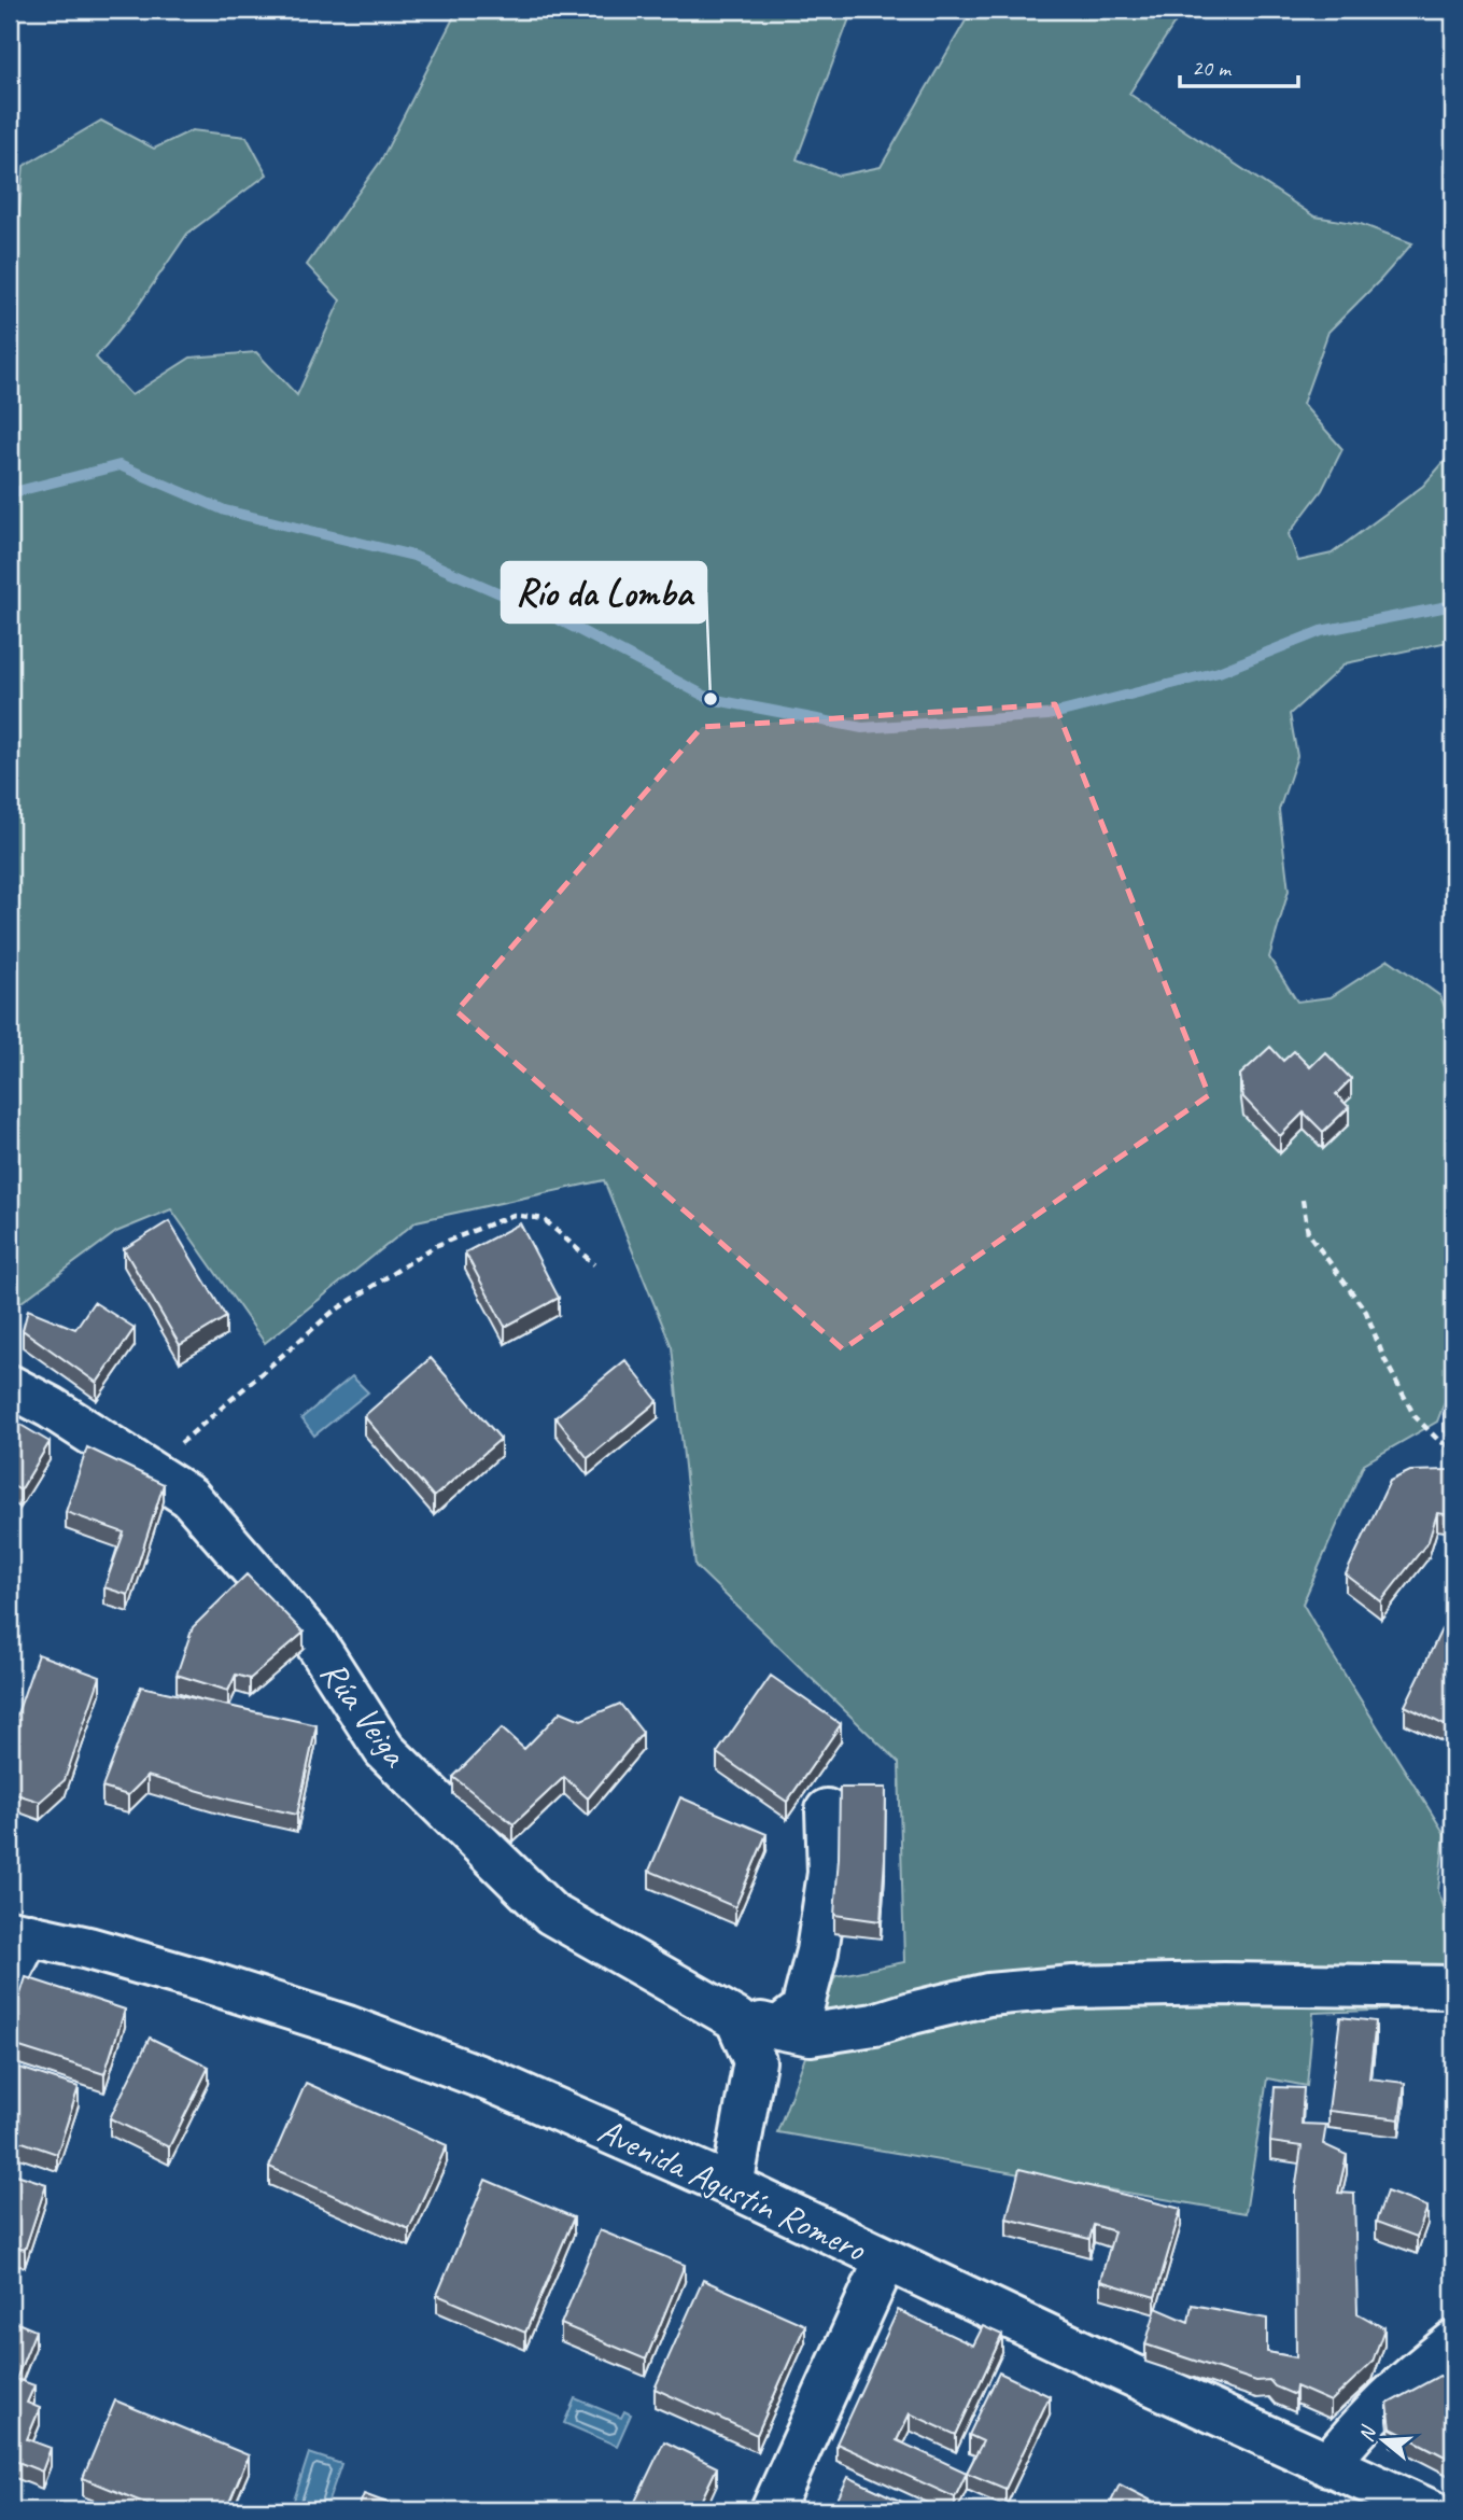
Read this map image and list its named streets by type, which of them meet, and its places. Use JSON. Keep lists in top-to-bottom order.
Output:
{
  "streets": {
    "street": ["Rúa Veiga", "Avenida Agustín Romero"]
  },
  "places": ["Río da Lomba"],
  "scale_bar": "20 m",
  "north": "left"
}
